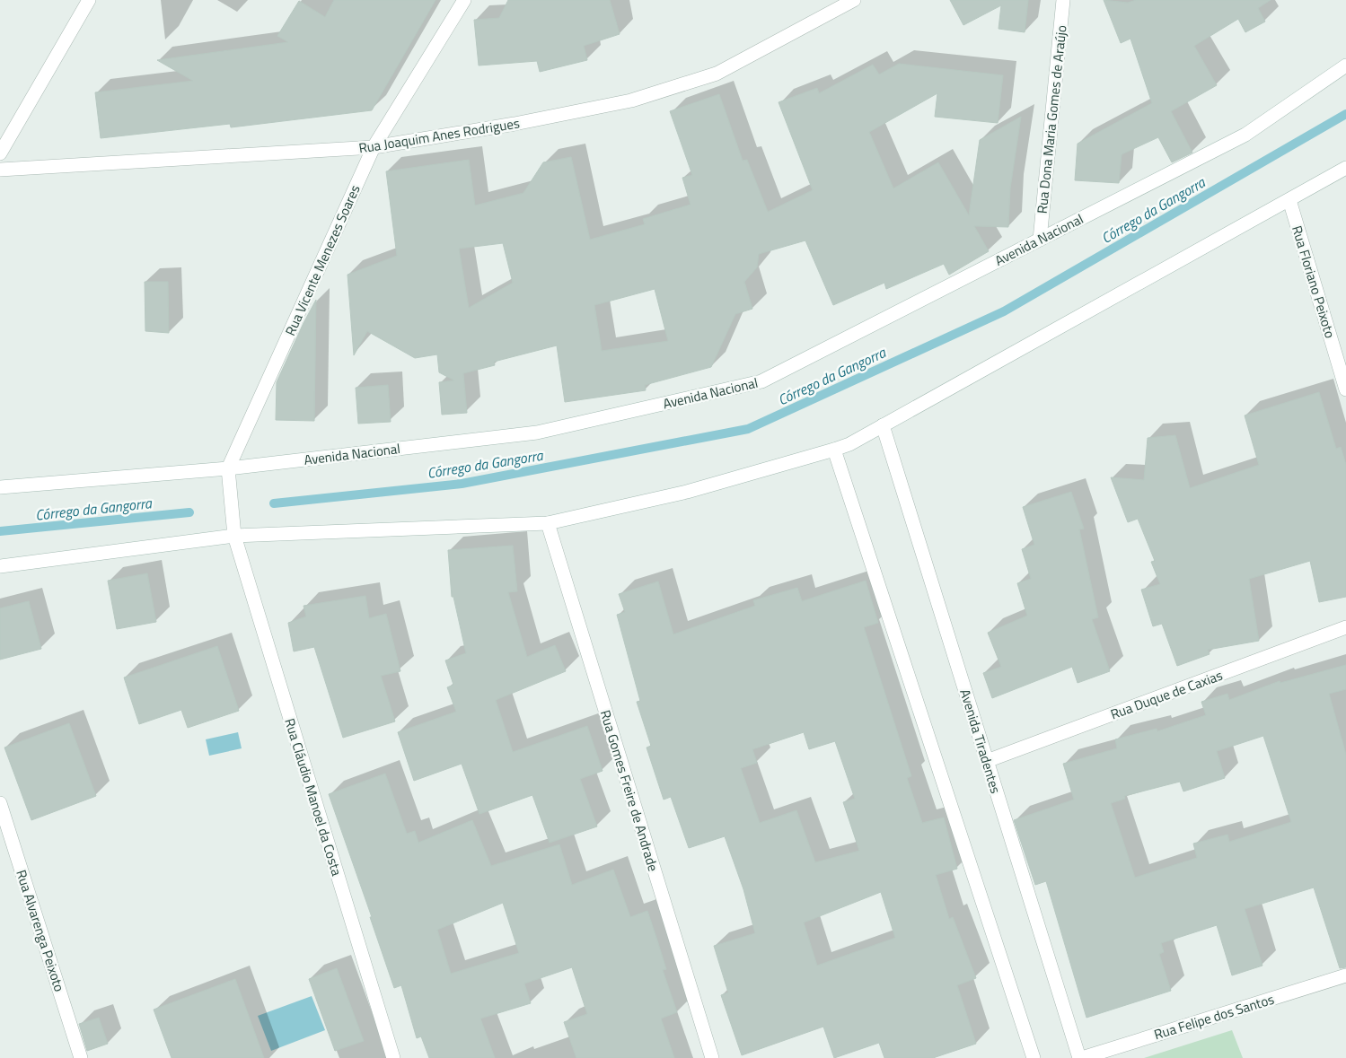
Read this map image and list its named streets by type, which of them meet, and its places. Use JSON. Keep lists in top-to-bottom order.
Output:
{
  "streets": {
    "street": [
      "Rua Dona Maria Gomes de Araújo",
      "Rua Joaquim Anes Rodrigues",
      "Avenida Nacional",
      "Rua Vicente Menezes Soares",
      "Rua Floriano Peixoto",
      "Rua Duque de Caxias",
      "Avenida Tiradentes",
      "Rua Gomes Freire de Andrade",
      "Rua Cláudio Manoel da Costa",
      "Rua Alvarenga Peixoto",
      "Rua Felipe dos Santos"
    ]
  },
  "crossings": [
    ["Rua Dona Maria Gomes de Araújo", "Avenida Nacional"],
    ["Rua Joaquim Anes Rodrigues", "Rua Vicente Menezes Soares"],
    ["Avenida Nacional", "Rua Vicente Menezes Soares"],
    ["Rua Vicente Menezes Soares", "Rua Cláudio Manoel da Costa"],
    ["Rua Duque de Caxias", "Avenida Tiradentes"],
    ["Avenida Tiradentes", "Rua Felipe dos Santos"]
  ],
  "water": ["Córrego da Gangorra"]
}
